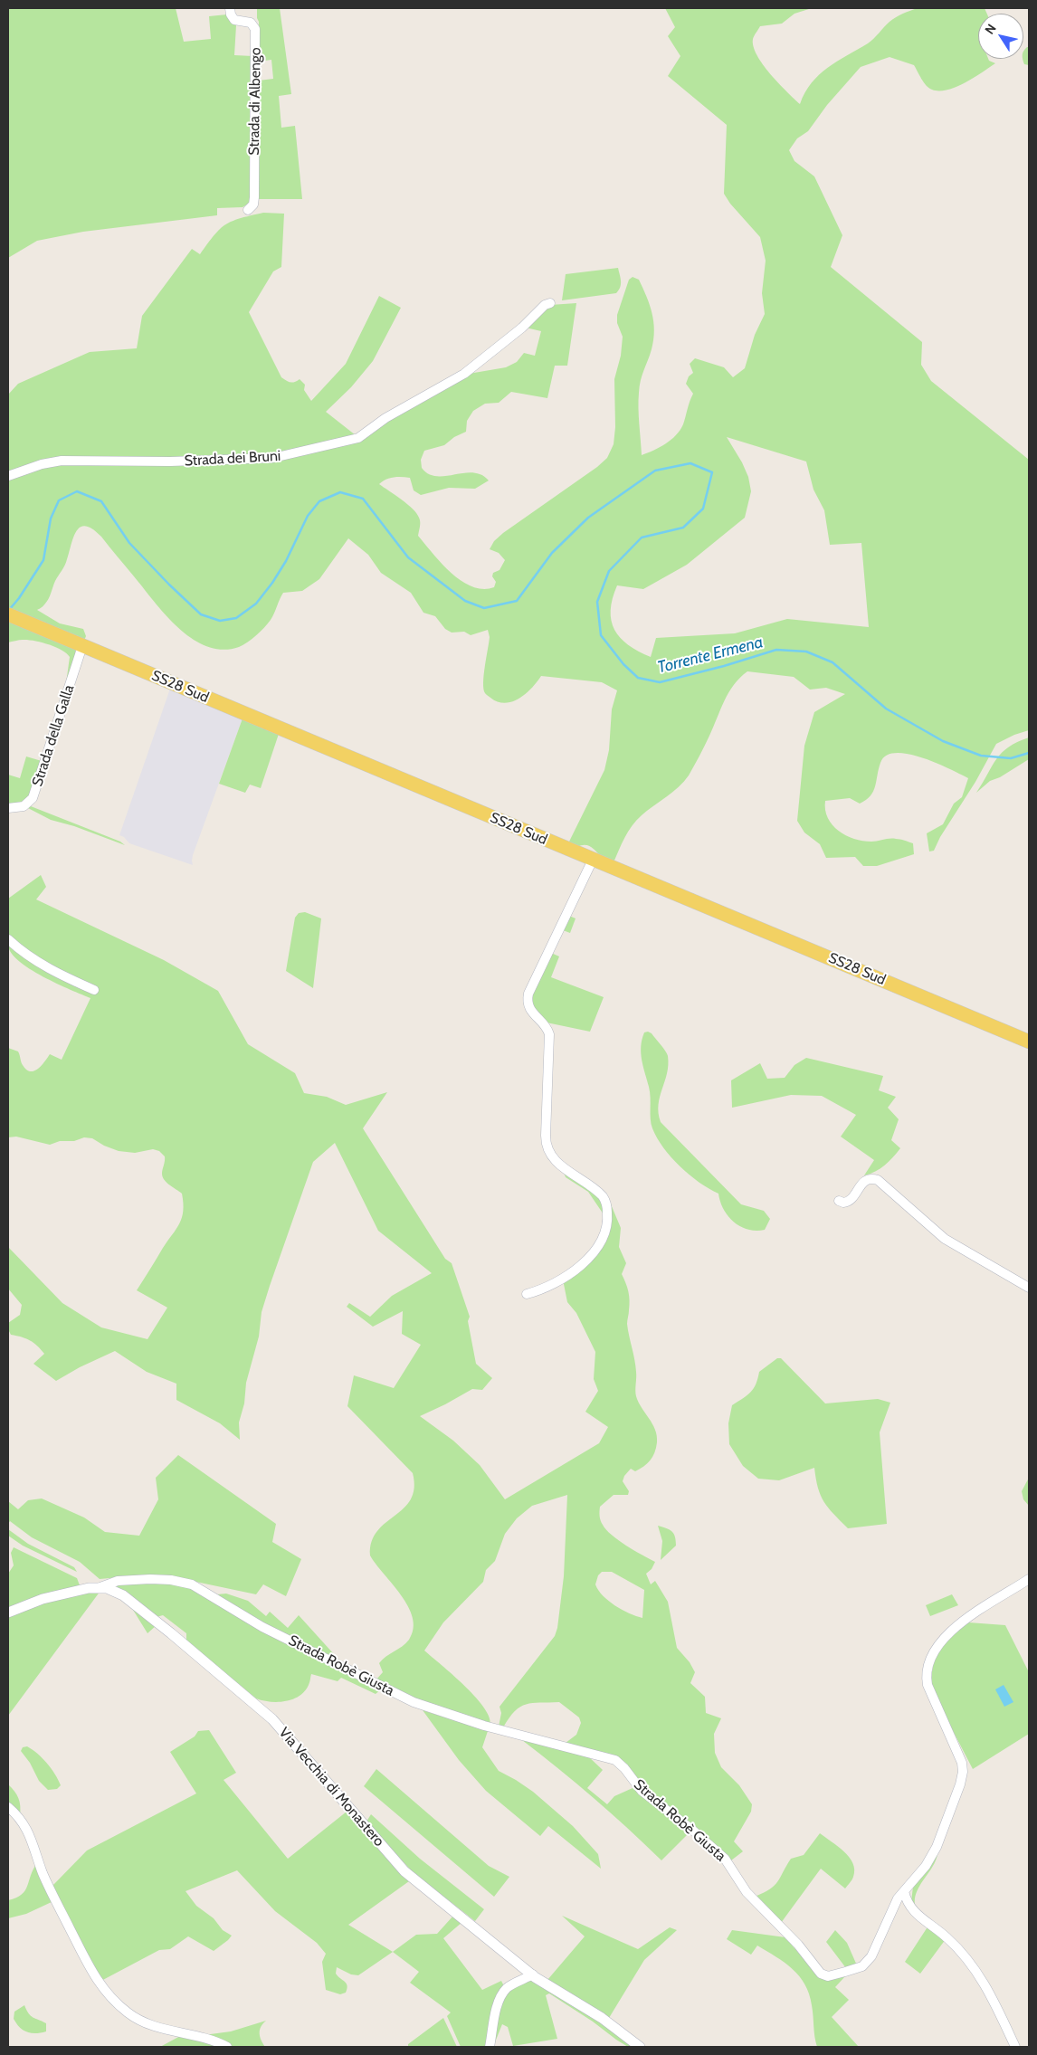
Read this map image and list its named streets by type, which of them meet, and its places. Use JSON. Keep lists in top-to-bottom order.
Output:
{
  "streets": {
    "main road": ["SS28 Sud"],
    "street": [
      "Strada di Albengo",
      "Strada dei Bruni",
      "Strada della Galla",
      "Strada Robè Giusta",
      "Via Vecchia di Monastero"
    ]
  },
  "crossings": [
    ["SS28 Sud", "Strada della Galla"],
    ["Strada Robè Giusta", "Via Vecchia di Monastero"]
  ],
  "water": ["Torrente Ermena"],
  "north": "top left"
}
